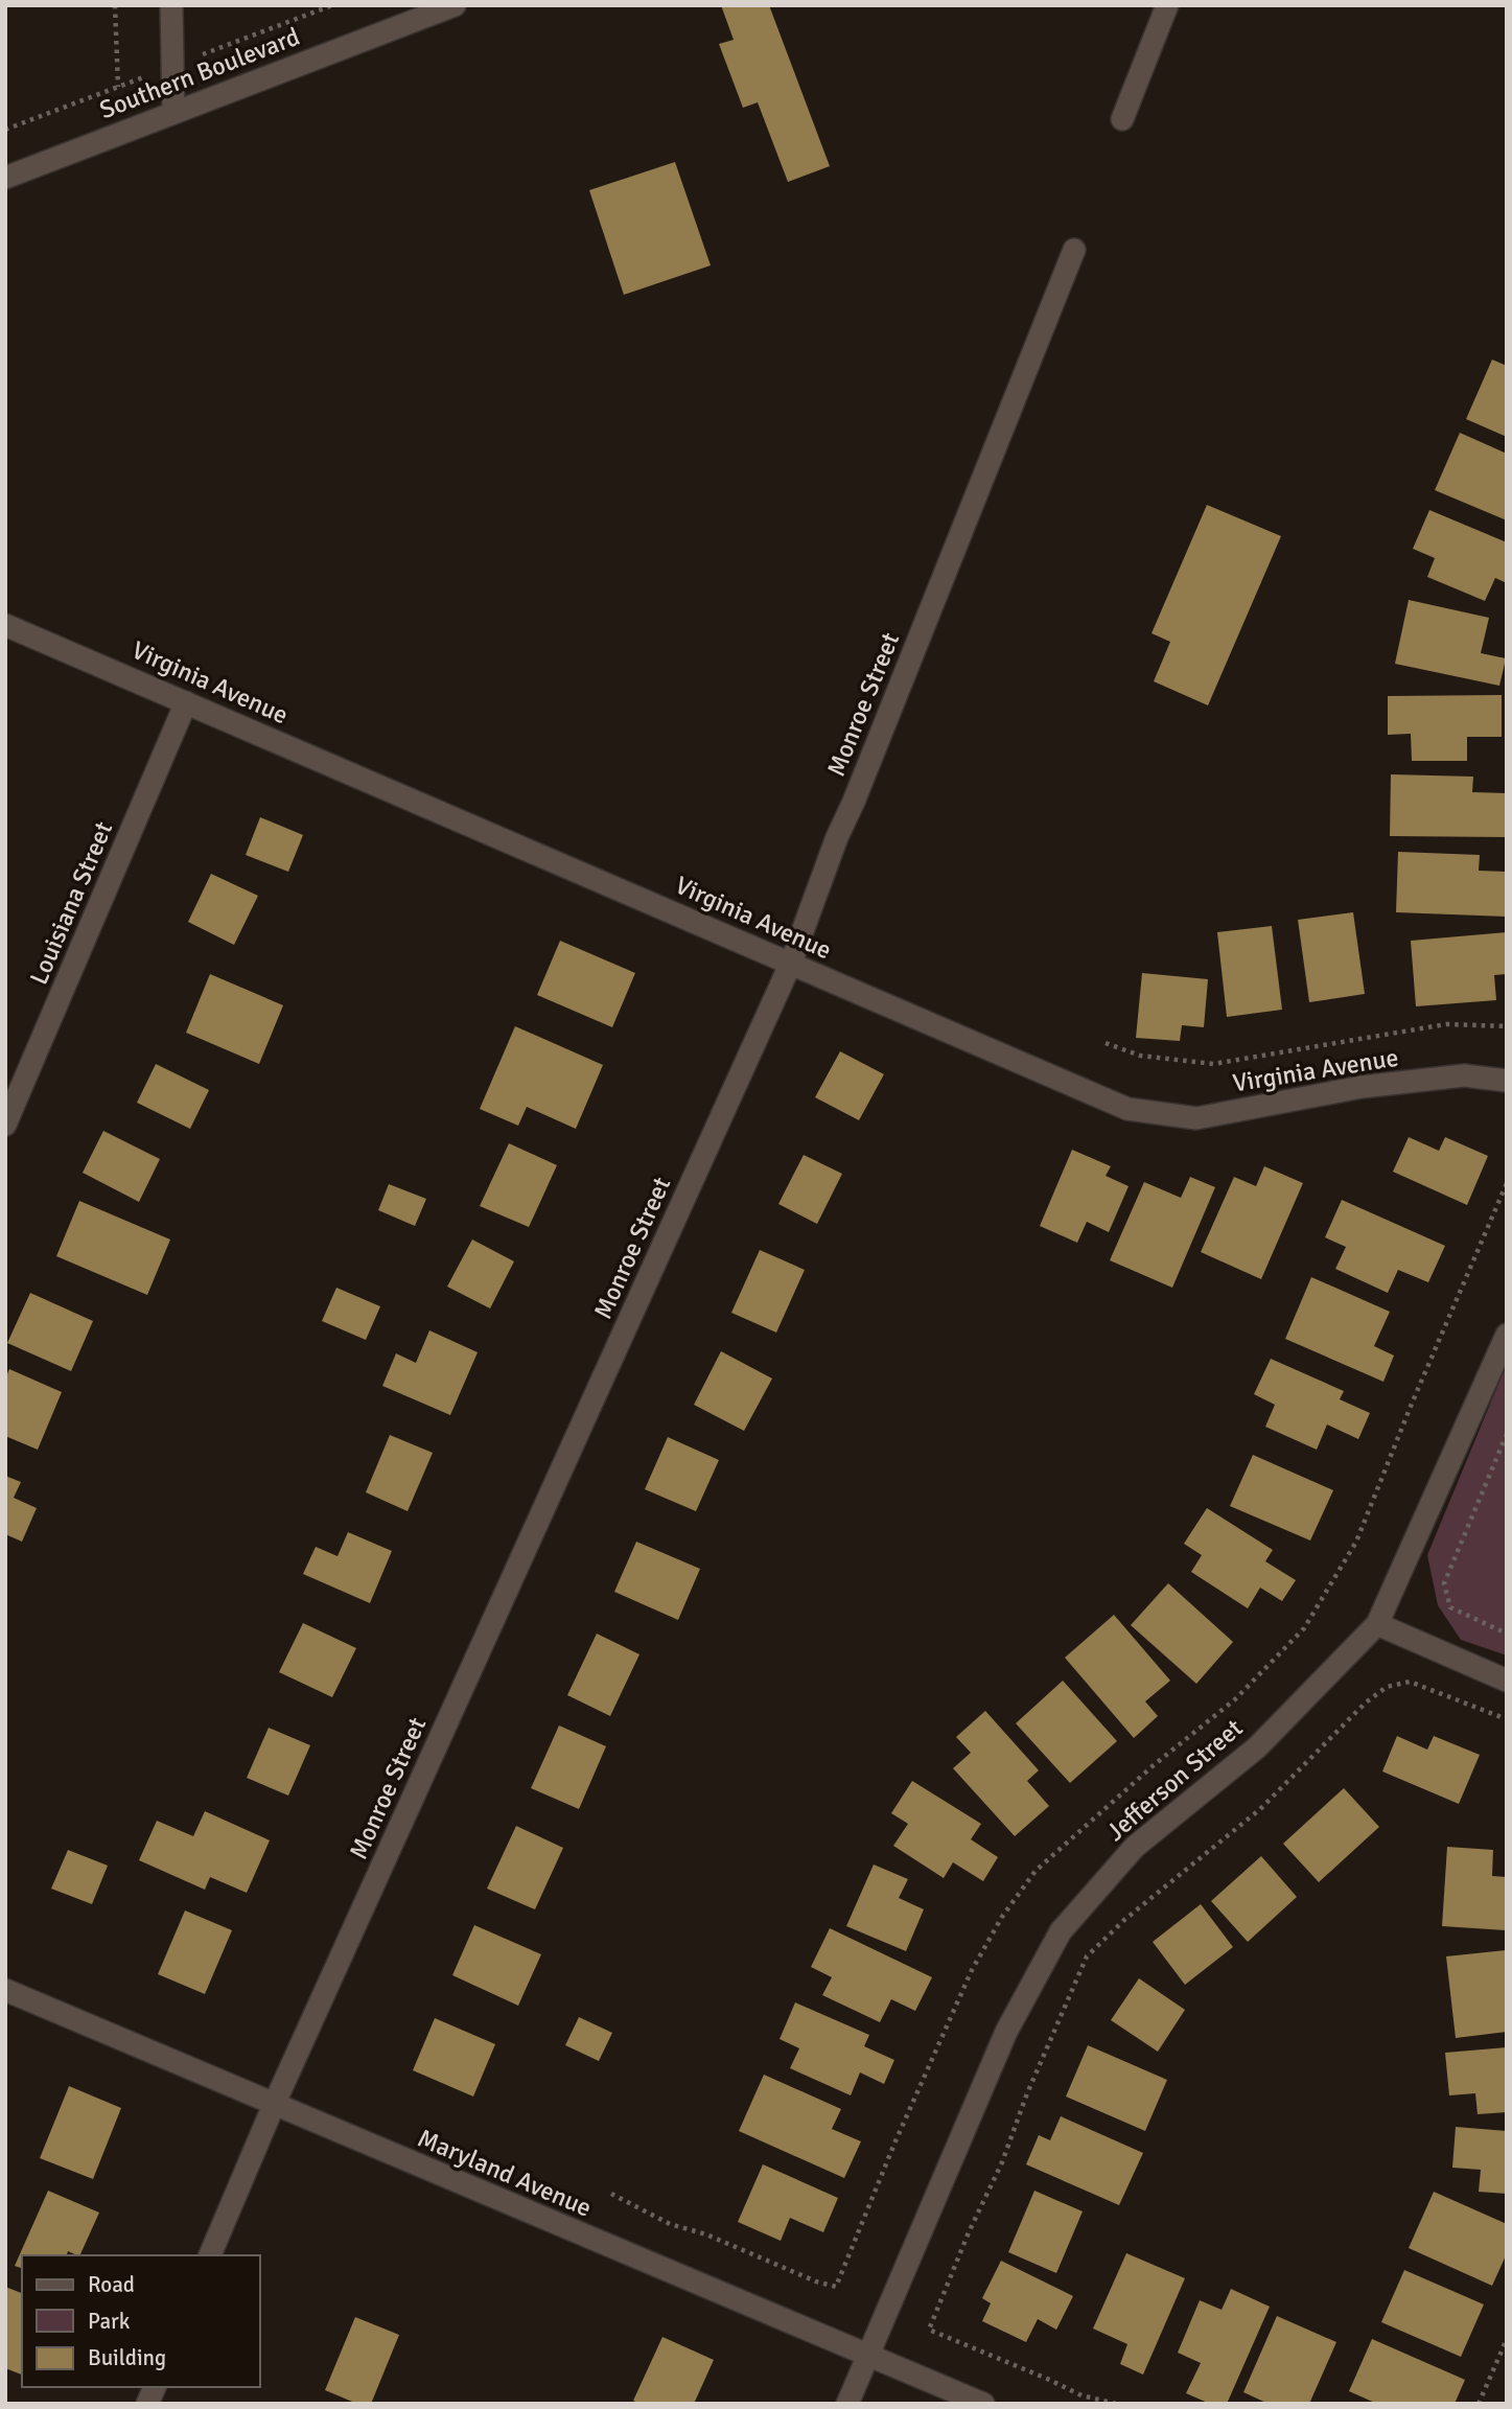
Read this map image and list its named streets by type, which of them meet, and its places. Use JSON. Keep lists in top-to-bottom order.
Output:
{
  "streets": {
    "street": [
      "Southern Boulevard",
      "Virginia Avenue",
      "Monroe Street",
      "Louisiana Street",
      "Jefferson Street",
      "Maryland Avenue"
    ]
  },
  "crossings": [
    ["Virginia Avenue", "Monroe Street"],
    ["Virginia Avenue", "Louisiana Street"],
    ["Monroe Street", "Maryland Avenue"],
    ["Jefferson Street", "Maryland Avenue"]
  ],
  "legend": ["Road", "Park", "Building"]
}
